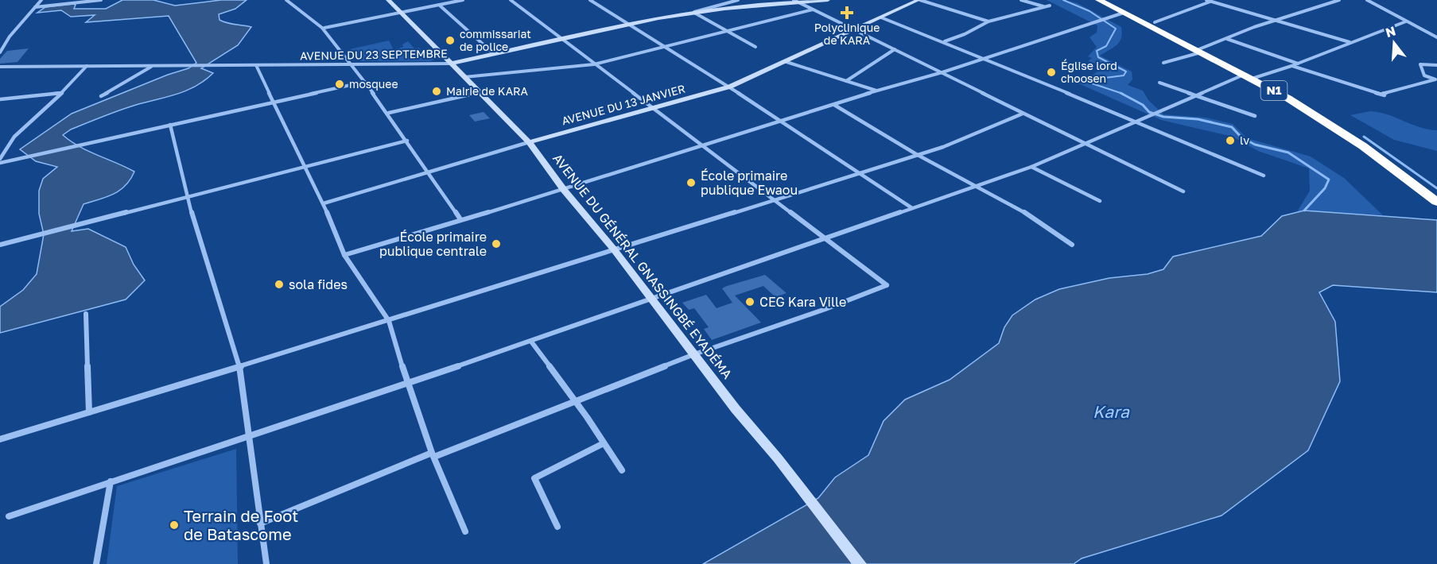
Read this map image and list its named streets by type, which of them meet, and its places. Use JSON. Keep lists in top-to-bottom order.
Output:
{
  "streets": {
    "highway": ["N1"],
    "main road": ["AVENUE DU 23 SEPTEMBRE", "AVENUE DU 13 JANVIER", "AVENUE DU GÉNÉRAL GNASSINGBÉ EYADÉMA"]
  },
  "crossings": [
    ["AVENUE DU 23 SEPTEMBRE", "AVENUE DU GÉNÉRAL GNASSINGBÉ EYADÉMA"],
    ["AVENUE DU 13 JANVIER", "AVENUE DU GÉNÉRAL GNASSINGBÉ EYADÉMA"]
  ],
  "water": ["Kara"],
  "places": {
    "health": ["Polyclinique de KARA"],
    "other": [
      "commissariat de police",
      "Église lord choosen",
      "mosquee",
      "Mairie de KARA",
      "lv",
      "École primaire publique Ewaou",
      "École primaire publique centrale",
      "sola fides",
      "CEG Kara Ville",
      "Terrain de Foot de Batascome"
    ]
  },
  "north": "top"
}
